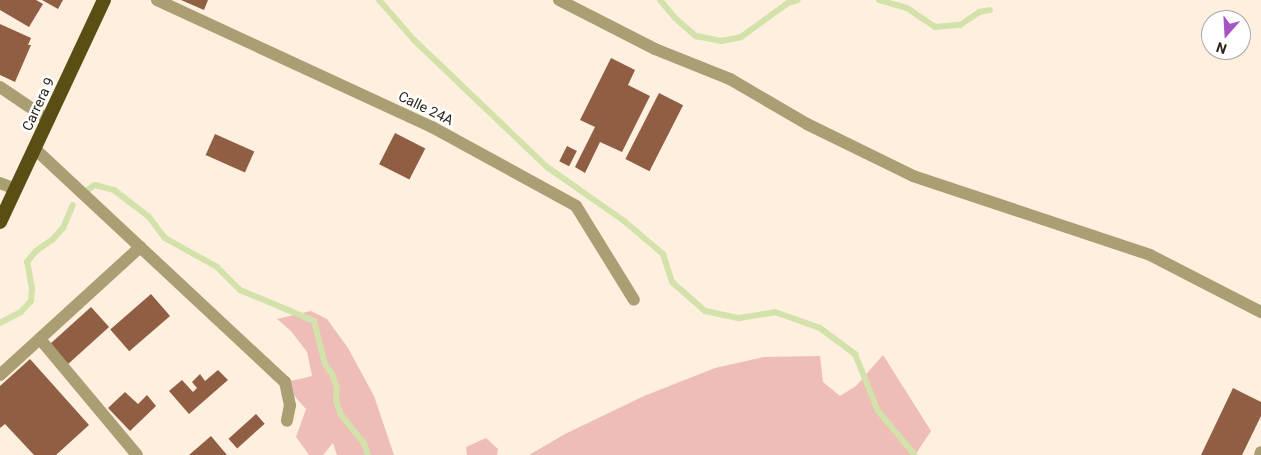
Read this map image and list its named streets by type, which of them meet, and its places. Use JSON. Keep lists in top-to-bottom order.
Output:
{
  "streets": {
    "highway": ["Carrera 9"],
    "street": ["Calle 24A"]
  },
  "north": "bottom"
}
